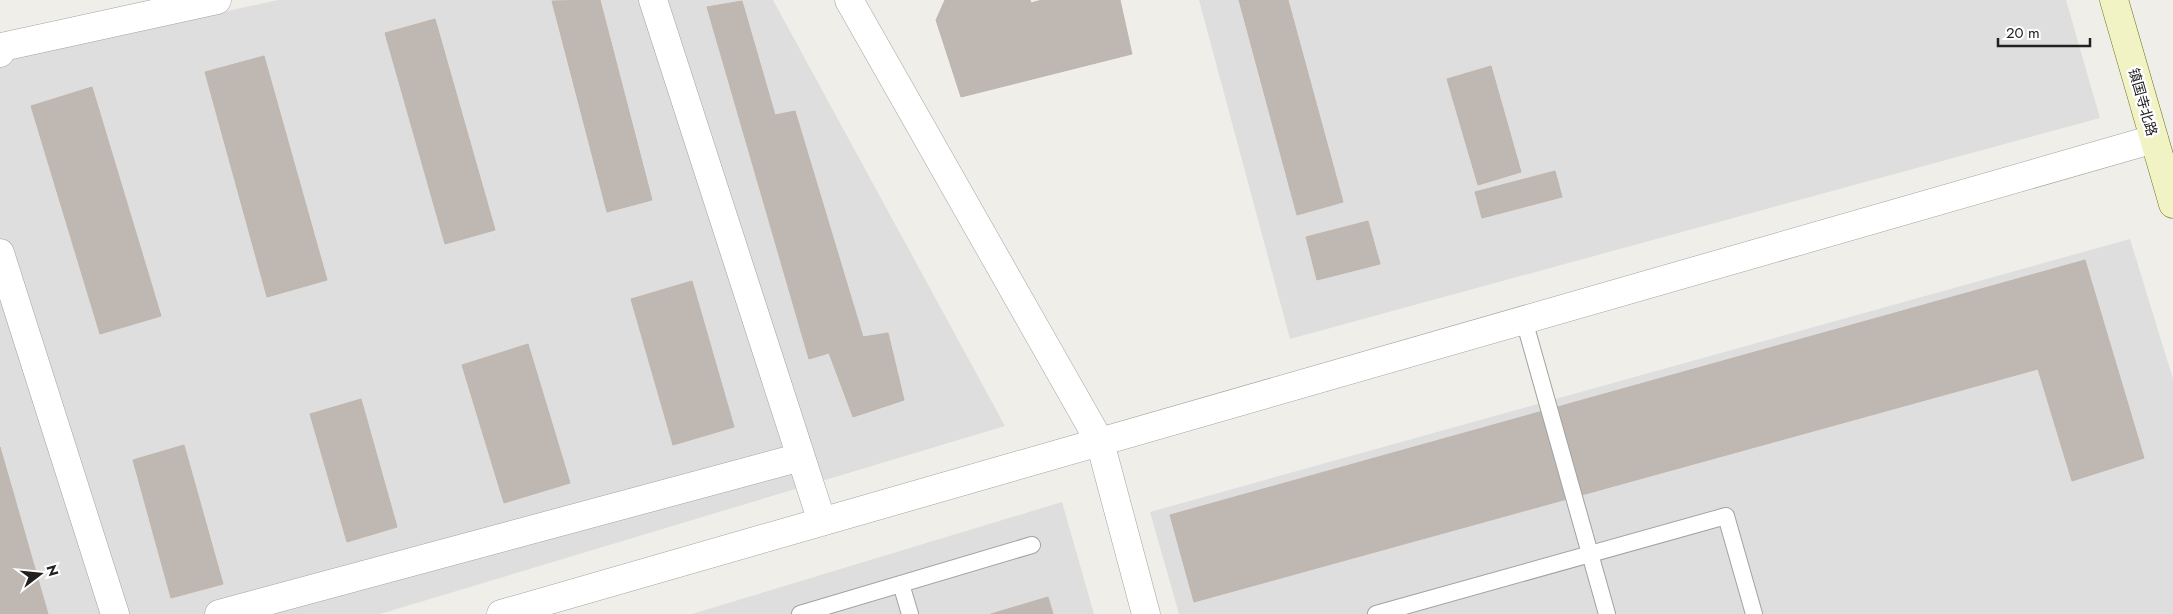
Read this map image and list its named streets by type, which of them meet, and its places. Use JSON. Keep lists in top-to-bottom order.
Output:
{
  "streets": {
    "street": ["镇国寺北路"]
  },
  "scale_bar": "20 m",
  "north": "right"
}
